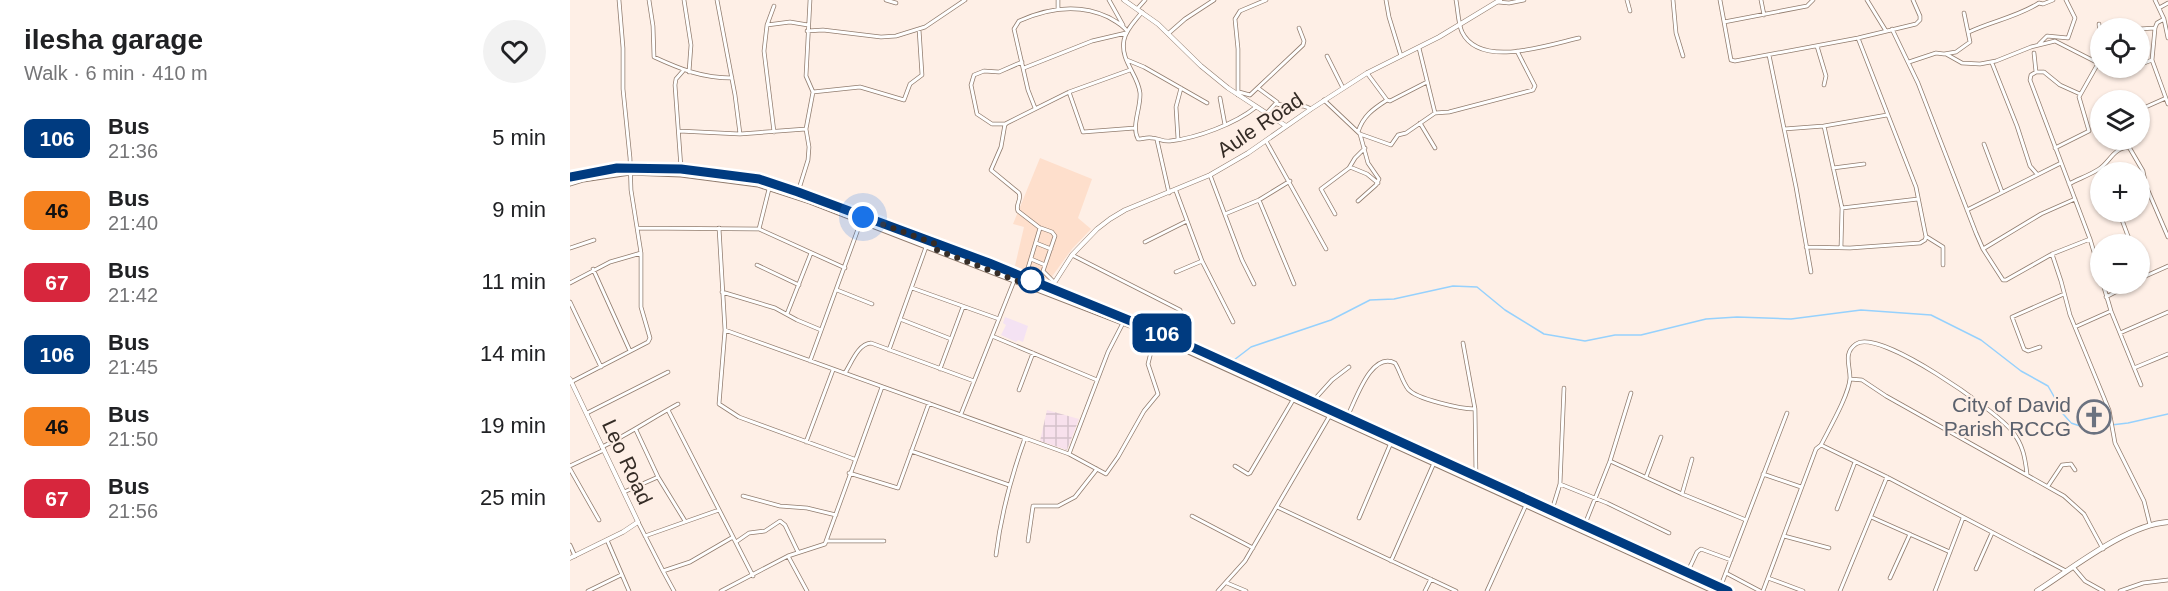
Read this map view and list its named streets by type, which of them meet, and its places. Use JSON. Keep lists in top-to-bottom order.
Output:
{
  "streets": {
    "street": ["Aule Road", "Leo Road"]
  },
  "places": {
    "church": ["City of David Parish RCCG"]
  },
  "lines": ["bus line 106"],
  "page": {
    "heading": ["ilesha garage", "Walk · 6 min · 410 m"],
    "on_map": "106",
    "map_buttons": ["+", "−"],
    "list": [
      {
        "mark": "106",
        "name": "Bus",
        "note": "21:36",
        "value": "5 min"
      },
      {
        "mark": "46",
        "name": "Bus",
        "note": "21:40",
        "value": "9 min"
      },
      {
        "mark": "67",
        "name": "Bus",
        "note": "21:42",
        "value": "11 min"
      },
      {
        "mark": "106",
        "name": "Bus",
        "note": "21:45",
        "value": "14 min"
      },
      {
        "mark": "46",
        "name": "Bus",
        "note": "21:50",
        "value": "19 min"
      },
      {
        "mark": "67",
        "name": "Bus",
        "note": "21:56",
        "value": "25 min"
      }
    ]
  }
}
